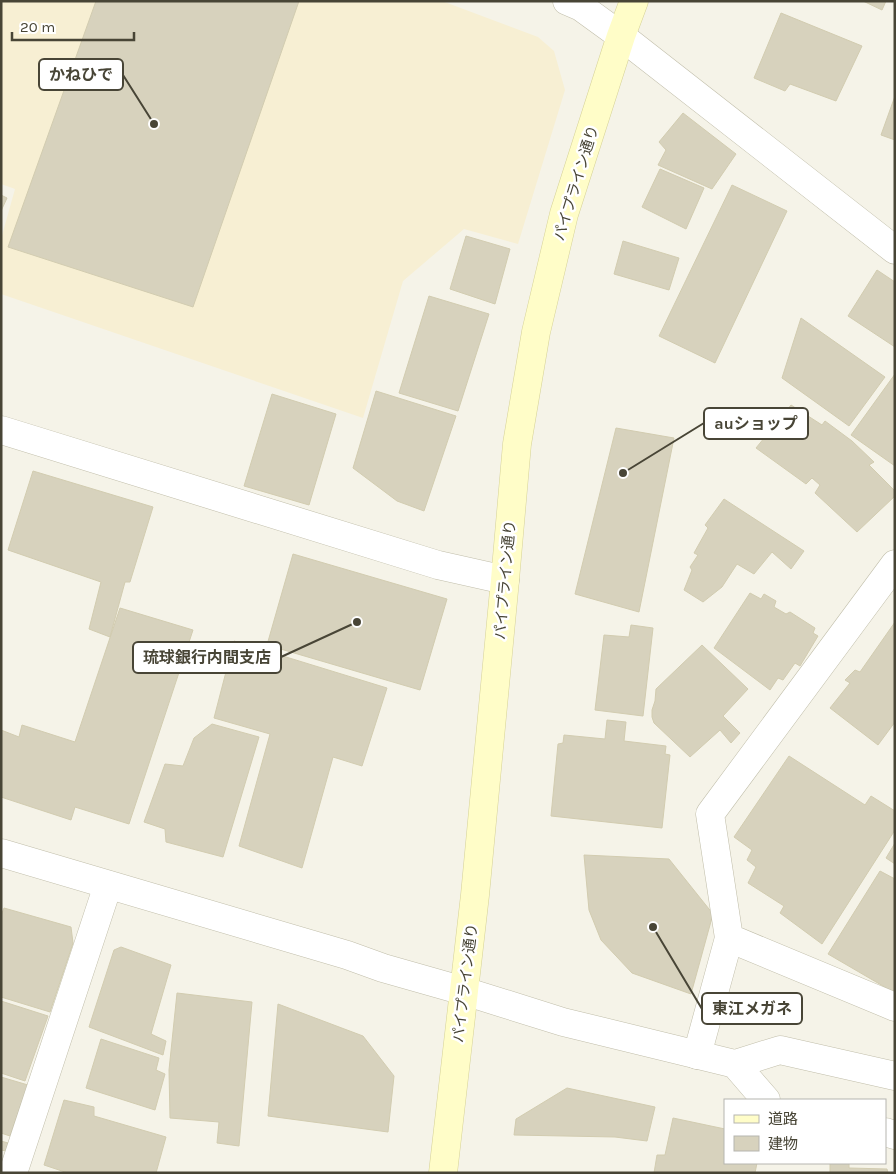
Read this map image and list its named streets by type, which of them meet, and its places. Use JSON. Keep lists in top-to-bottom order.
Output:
{
  "streets": {
    "main road": ["パイプライン通り"]
  },
  "places": [
    "かねひで",
    "auショップ",
    "琉球銀行内間支店",
    "東江メガネ"
  ],
  "legend": ["道路", "建物"],
  "scale_bar": "20 m"
}
